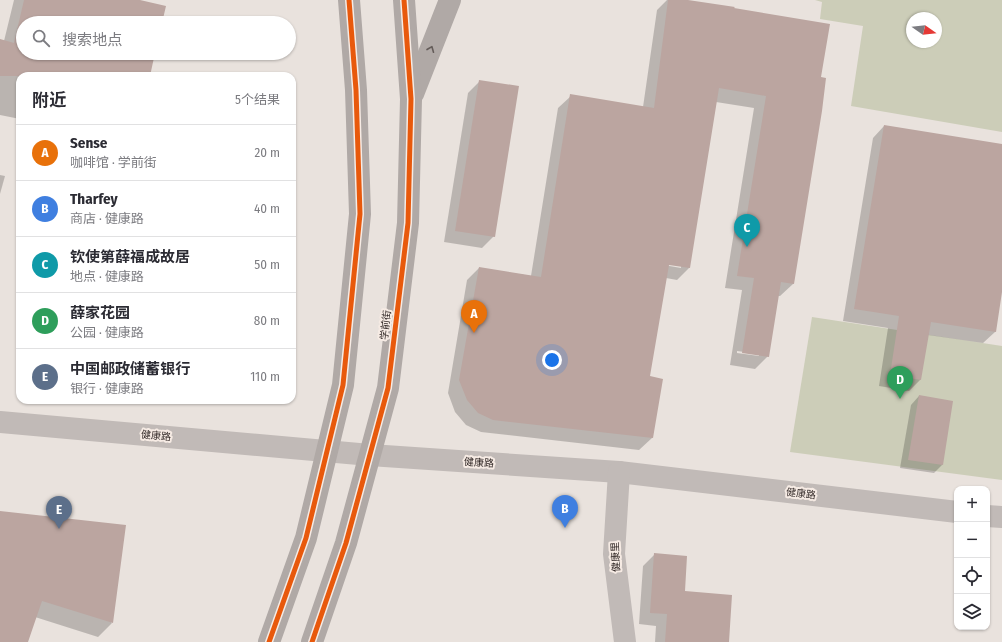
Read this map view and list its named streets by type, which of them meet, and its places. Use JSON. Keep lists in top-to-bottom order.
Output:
{
  "streets": {
    "main road": ["学前街"],
    "street": ["健康路", "健康里"]
  },
  "crossings": [
    ["学前街", "健康路"],
    ["健康路", "健康里"]
  ],
  "north": "right",
  "page": {
    "search": "搜索地点",
    "heading": ["附近", "5个结果"],
    "list": [
      {
        "mark": "A",
        "name": "Sense",
        "note": "咖啡馆 · 学前街",
        "value": "20 m"
      },
      {
        "mark": "B",
        "name": "Tharfey",
        "note": "商店 · 健康路",
        "value": "40 m"
      },
      {
        "mark": "C",
        "name": "钦使第薛福成故居",
        "note": "地点 · 健康路",
        "value": "50 m"
      },
      {
        "mark": "D",
        "name": "薛家花园",
        "note": "公园 · 健康路",
        "value": "80 m"
      },
      {
        "mark": "E",
        "name": "中国邮政储蓄银行",
        "note": "银行 · 健康路",
        "value": "110 m"
      }
    ],
    "pins": [
      "C",
      "A",
      "D",
      "B",
      "E"
    ],
    "map_buttons": ["+", "−"]
  }
}
